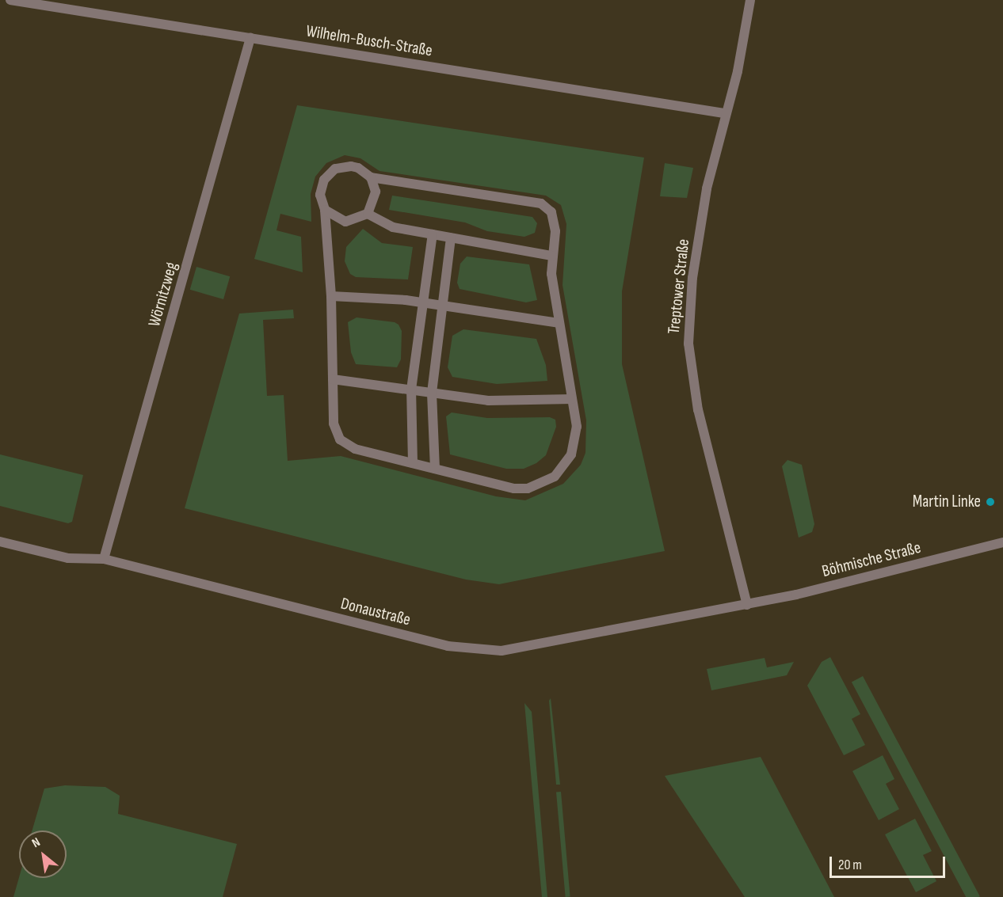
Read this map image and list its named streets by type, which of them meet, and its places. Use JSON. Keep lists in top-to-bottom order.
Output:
{
  "streets": {
    "street": [
      "Wilhelm-Busch-Straße",
      "Treptower Straße",
      "Wörnitzweg",
      "Böhmische Straße",
      "Donaustraße"
    ]
  },
  "crossings": [
    ["Wilhelm-Busch-Straße", "Treptower Straße"],
    ["Wilhelm-Busch-Straße", "Wörnitzweg"],
    ["Treptower Straße", "Böhmische Straße"],
    ["Treptower Straße", "Donaustraße"],
    ["Wörnitzweg", "Donaustraße"],
    ["Böhmische Straße", "Donaustraße"]
  ],
  "places": ["Martin Linke"],
  "scale_bar": "20 m",
  "north": "top left"
}
